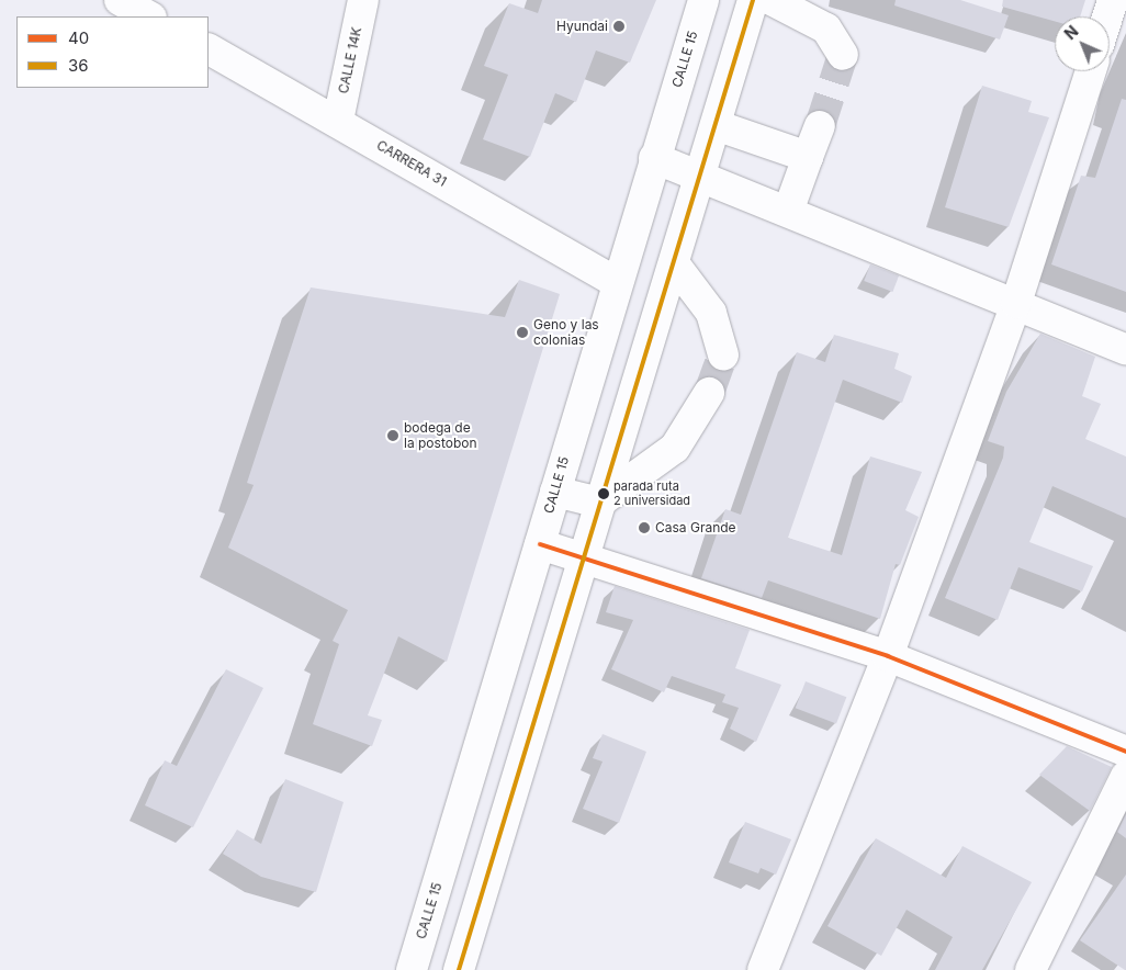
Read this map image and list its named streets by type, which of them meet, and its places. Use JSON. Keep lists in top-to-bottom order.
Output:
{
  "streets": {
    "main road": ["CALLE 15", "CALLE 14K", "CARRERA 31"]
  },
  "crossings": [
    ["CALLE 15", "CARRERA 31"],
    ["CALLE 14K", "CARRERA 31"]
  ],
  "places": [
    "Hyundai",
    "Geno y las colonias",
    "bodega de la postobon",
    "parada ruta 2 universidad",
    "Casa Grande"
  ],
  "lines": ["transit line 36", "transit line 40"],
  "legend": ["40", "36"],
  "north": "top left"
}
